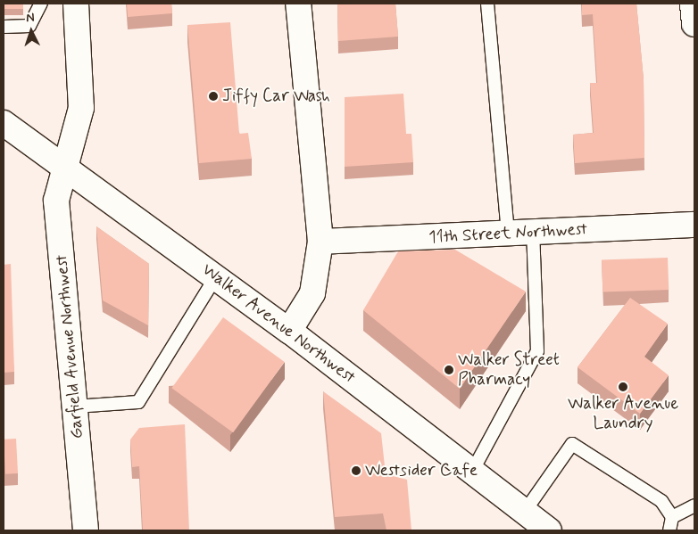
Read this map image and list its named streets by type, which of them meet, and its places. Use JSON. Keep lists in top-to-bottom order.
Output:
{
  "streets": {
    "street": ["11th Street Northwest", "Walker Avenue Northwest", "Garfield Avenue Northwest"]
  },
  "crossings": [
    ["Walker Avenue Northwest", "Garfield Avenue Northwest"]
  ],
  "places": [
    "Jiffy Car Wash",
    "Walker Street Pharmacy",
    "Walker Avenue Laundry",
    "Westsider Cafe"
  ],
  "north": "top"
}
